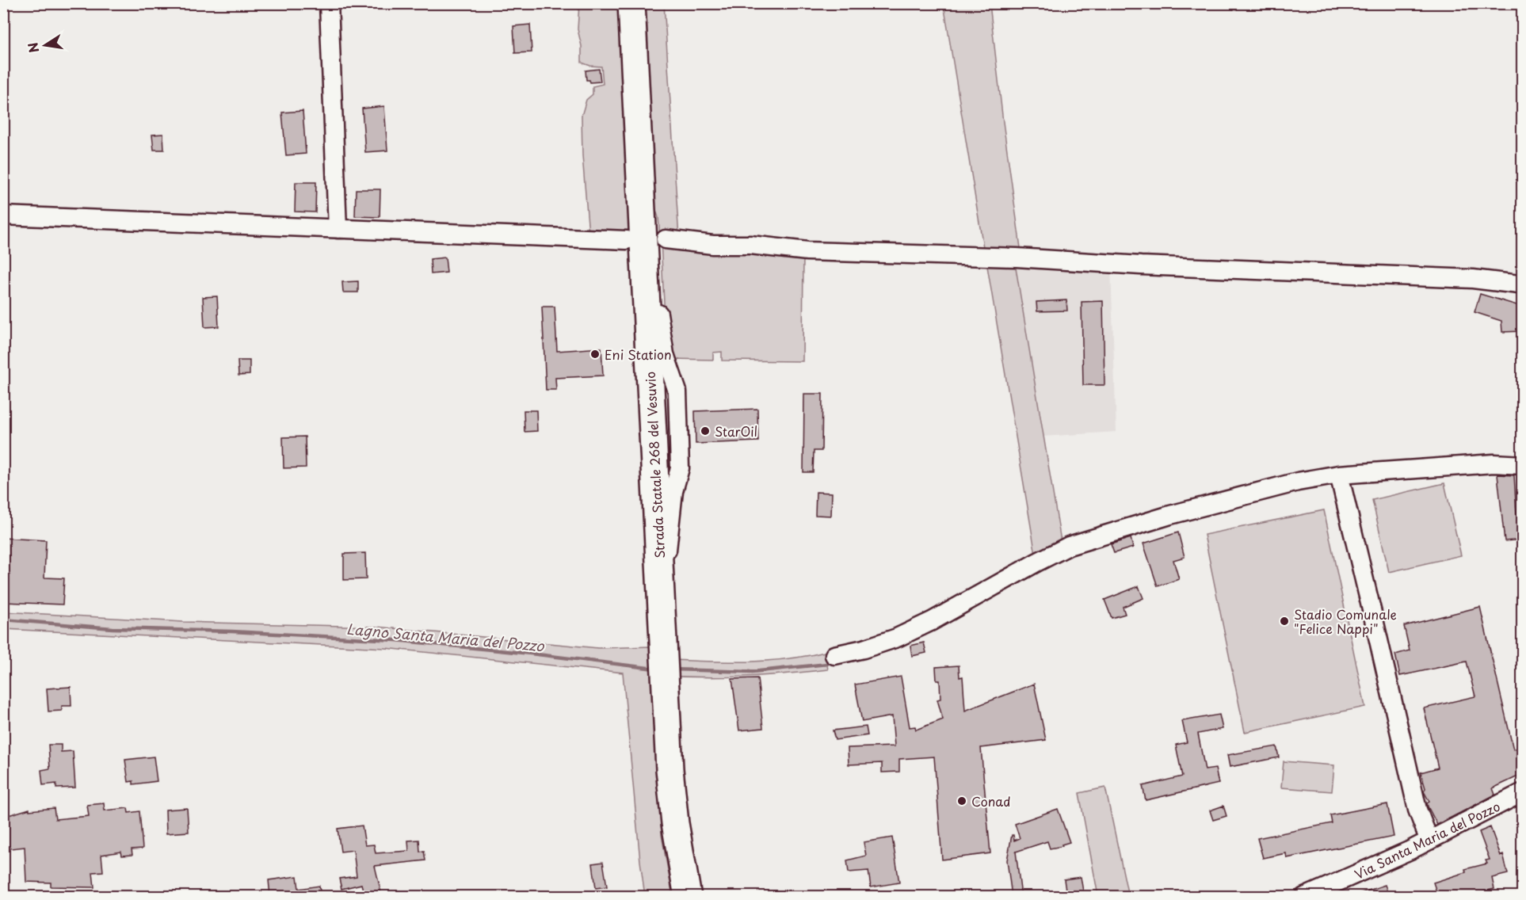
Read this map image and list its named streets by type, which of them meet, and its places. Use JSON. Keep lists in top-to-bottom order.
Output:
{
  "streets": {
    "highway": ["Strada Statale 268 del Vesuvio"],
    "street": ["Via Santa Maria del Pozzo"]
  },
  "water": ["Lagno Santa Maria del Pozzo"],
  "places": [
    "Eni Station",
    "StarOil",
    "Stadio Comunale \"Felice Nappi\"",
    "Conad"
  ],
  "north": "left"
}
